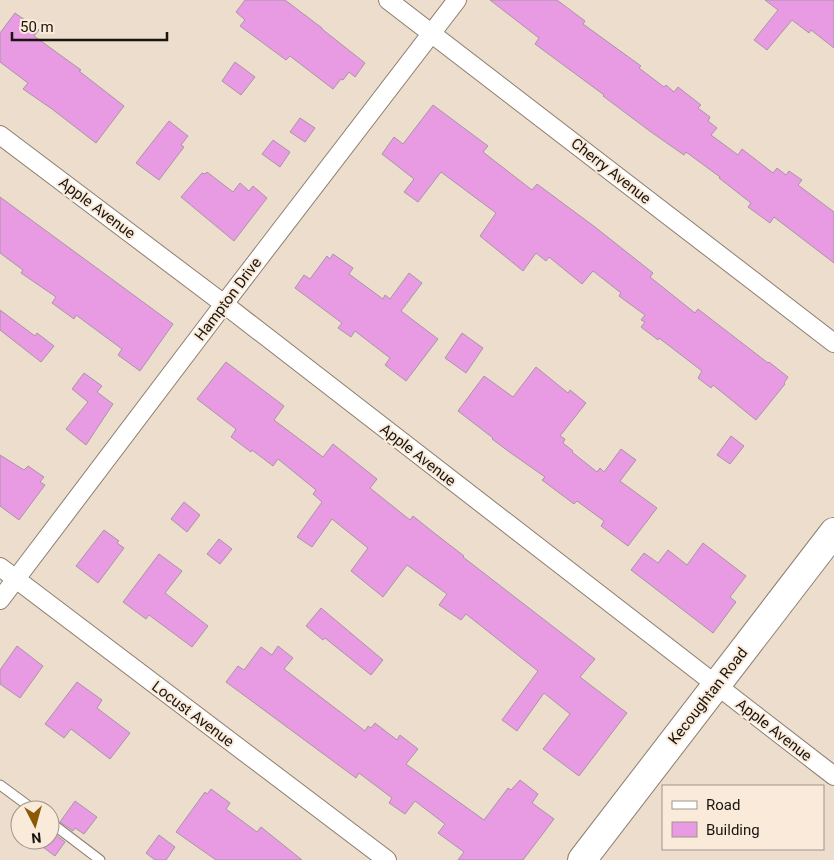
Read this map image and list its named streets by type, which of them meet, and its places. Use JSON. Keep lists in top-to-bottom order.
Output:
{
  "streets": {
    "main road": ["Kecoughtan Road"],
    "street": [
      "Cherry Avenue",
      "Apple Avenue",
      "Hampton Drive",
      "Locust Avenue"
    ]
  },
  "crossings": [
    ["Cherry Avenue", "Hampton Drive"],
    ["Apple Avenue", "Hampton Drive"],
    ["Apple Avenue", "Kecoughtan Road"],
    ["Hampton Drive", "Locust Avenue"]
  ],
  "legend": ["Road", "Building"],
  "scale_bar": "50 m",
  "north": "bottom"
}
